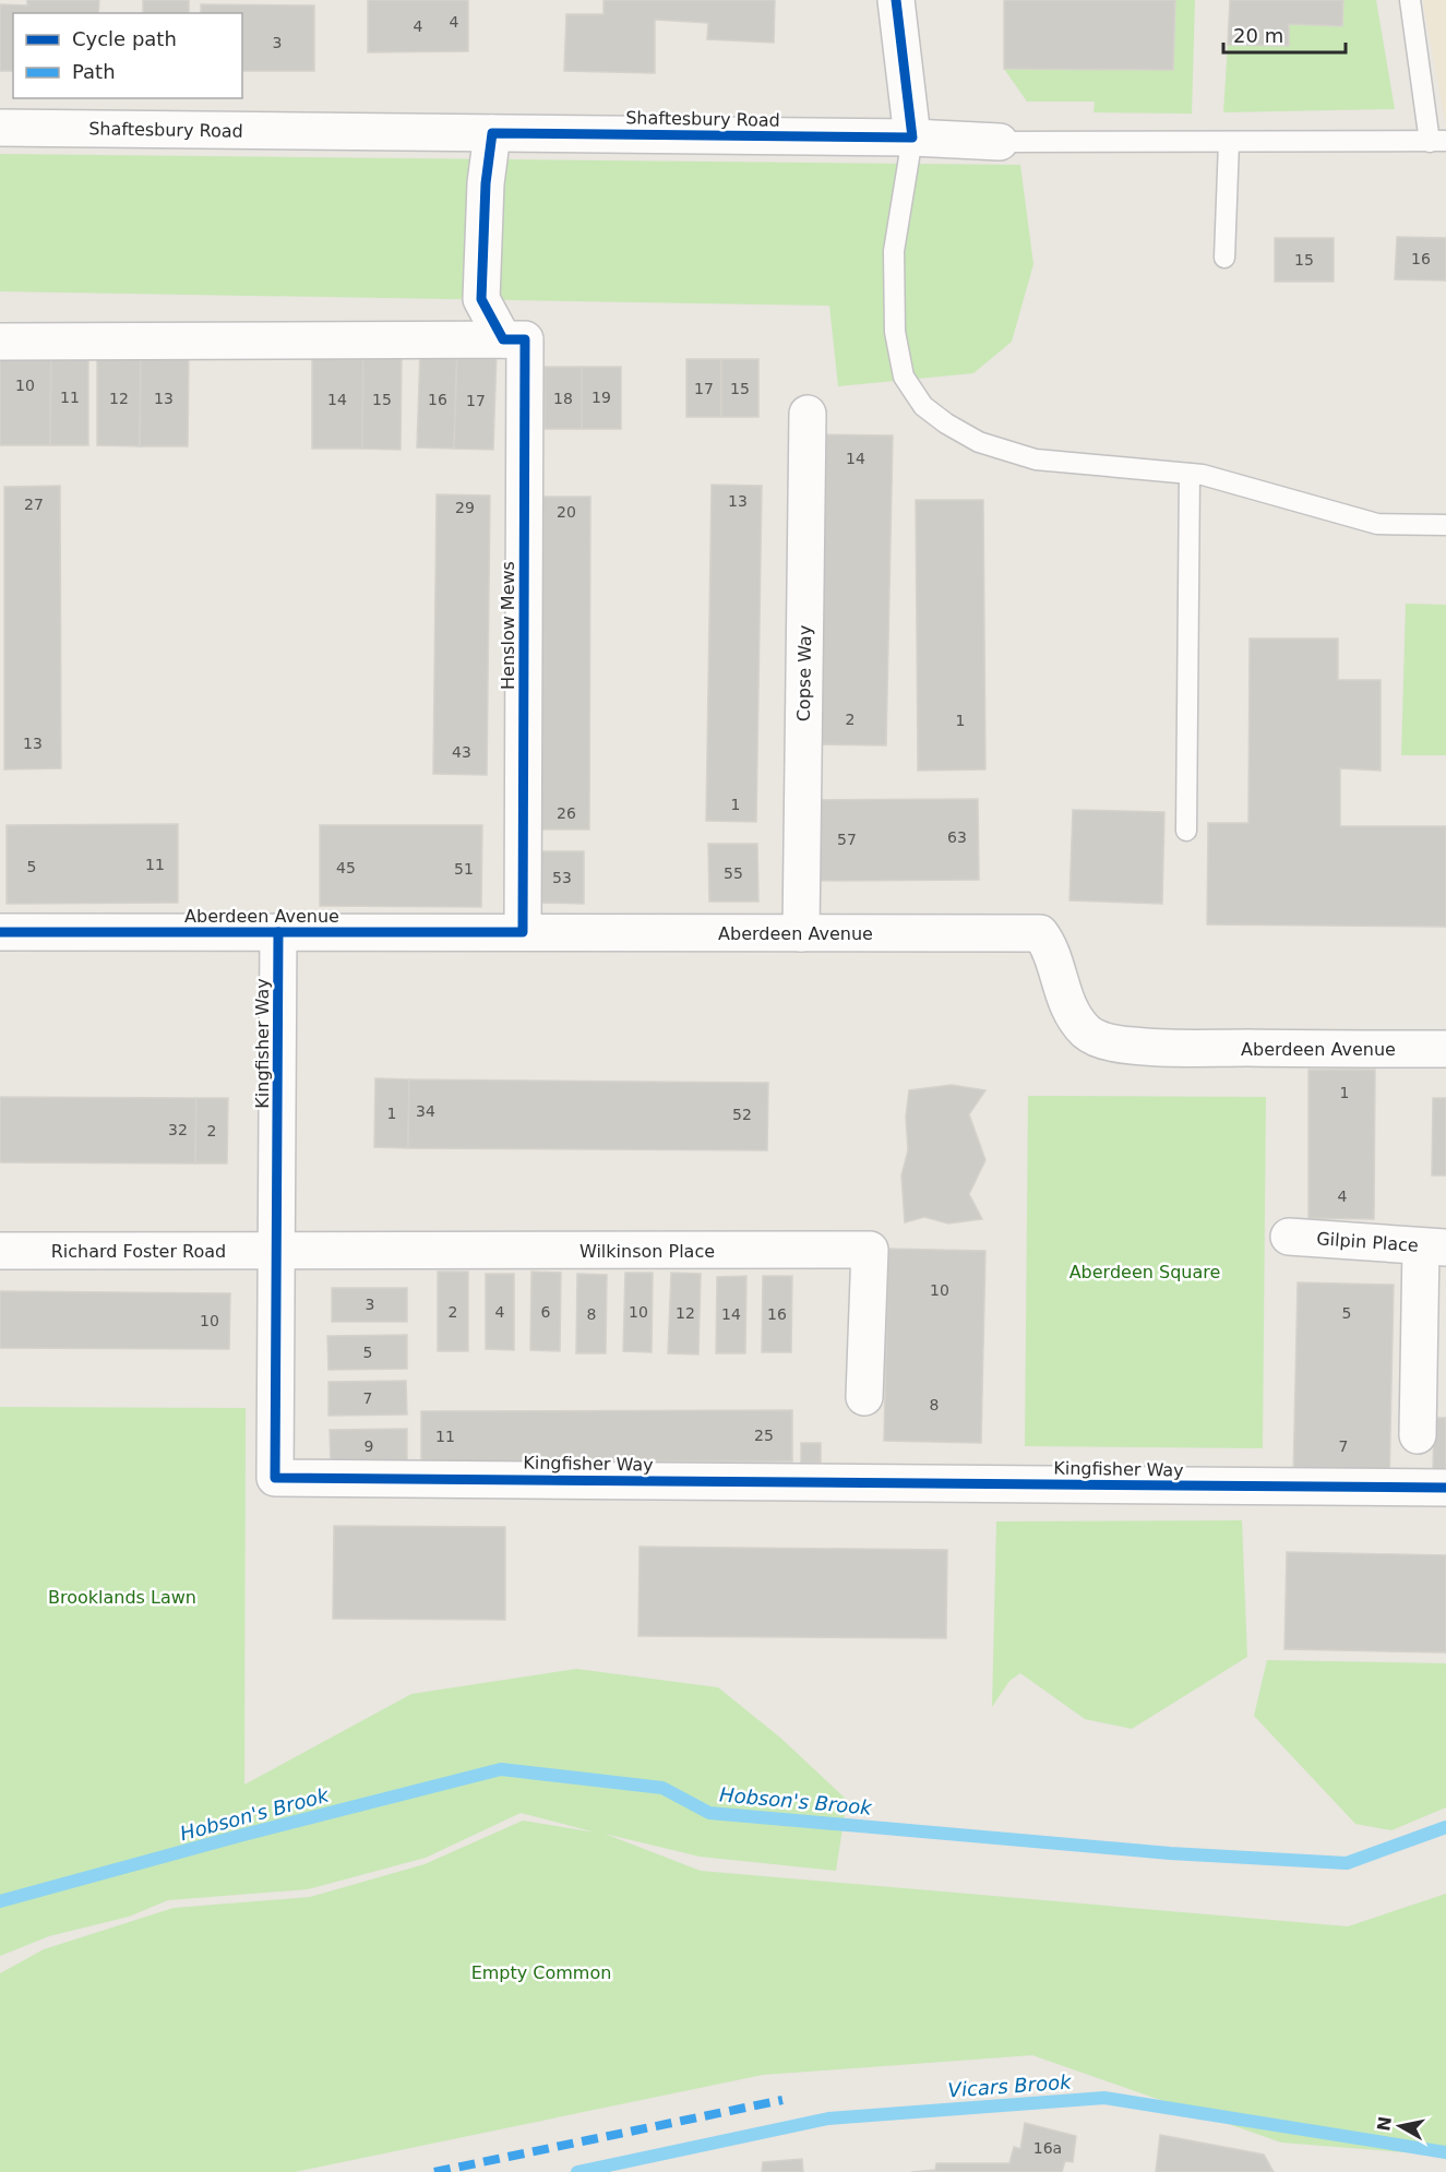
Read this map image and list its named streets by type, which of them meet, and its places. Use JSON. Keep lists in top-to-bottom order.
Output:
{
  "streets": {
    "street": [
      "Shaftesbury Road",
      "Henslow Mews",
      "Copse Way",
      "Aberdeen Avenue",
      "Kingfisher Way",
      "Gilpin Place",
      "Richard Foster Road",
      "Wilkinson Place"
    ]
  },
  "crossings": [
    ["Henslow Mews", "Aberdeen Avenue"],
    ["Copse Way", "Aberdeen Avenue"],
    ["Aberdeen Avenue", "Kingfisher Way"],
    ["Kingfisher Way", "Richard Foster Road"],
    ["Kingfisher Way", "Wilkinson Place"],
    ["Richard Foster Road", "Wilkinson Place"]
  ],
  "water": ["Hobson's Brook", "Vicars Brook"],
  "parks": ["Aberdeen Square", "Brooklands Lawn", "Empty Common"],
  "house_numbers": [
    "4",
    "4",
    "3",
    "16",
    "15",
    "10",
    "17",
    "15",
    "11",
    "19",
    "12",
    "13",
    "18",
    "14",
    "15",
    "16",
    "17",
    "14",
    "13",
    "27",
    "29",
    "20",
    "2",
    "1",
    "13",
    "43",
    "1",
    "26",
    "63",
    "57",
    "11",
    "5",
    "45",
    "51",
    "55",
    "53",
    "1",
    "34",
    "1",
    "52",
    "32",
    "2",
    "4",
    "10",
    "3",
    "2",
    "4",
    "6",
    "10",
    "12",
    "5",
    "8",
    "14",
    "16",
    "10",
    "5",
    "7",
    "8",
    "25",
    "11",
    "9",
    "7",
    "16a"
  ],
  "legend": ["Cycle path", "Path"],
  "scale_bar": "20 m",
  "north": "left"
}
